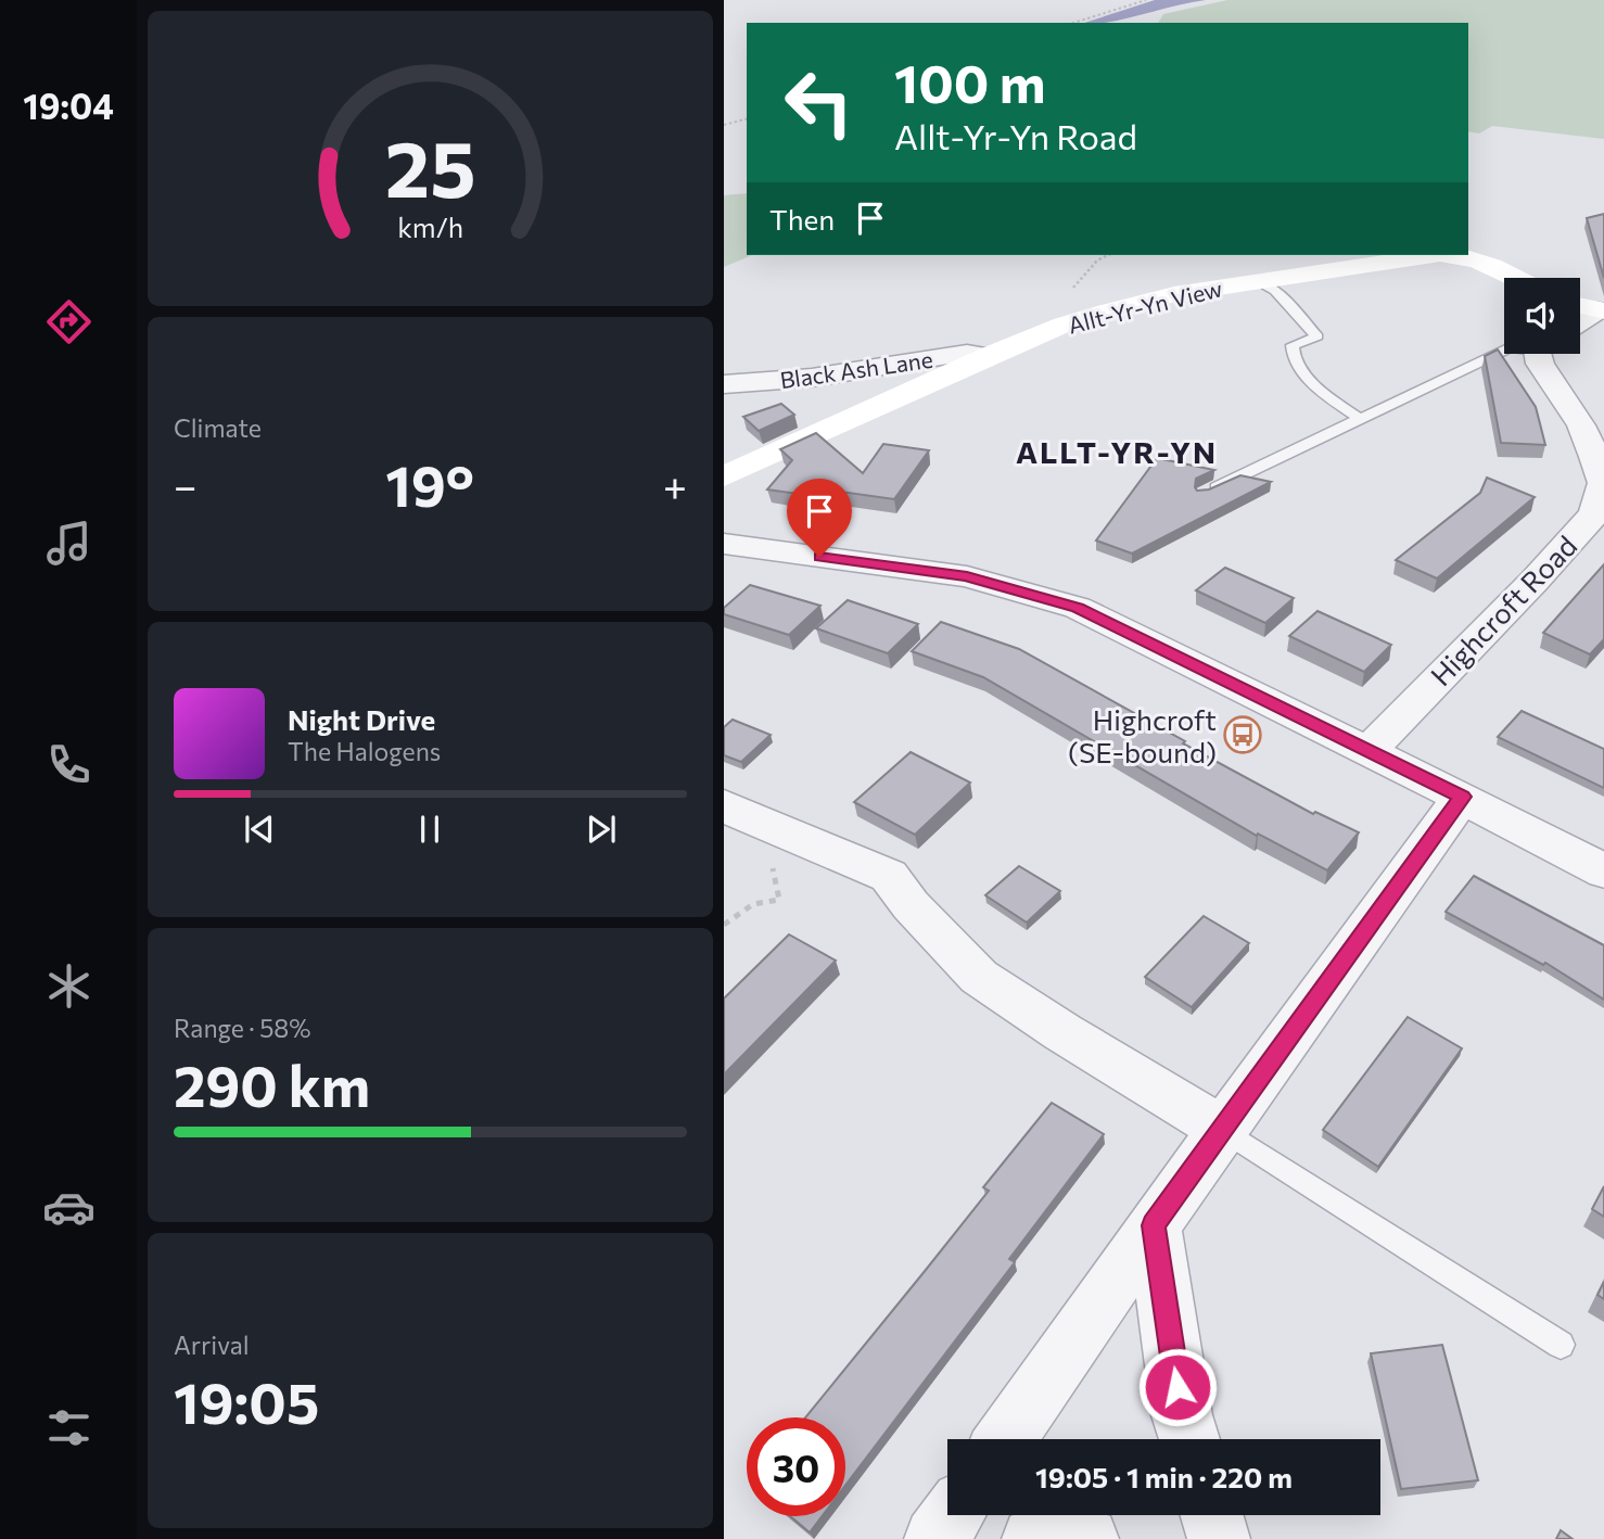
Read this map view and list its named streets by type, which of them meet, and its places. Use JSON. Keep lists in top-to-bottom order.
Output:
{
  "streets": {
    "street": ["Allt-Yr-Yn View", "Black Ash Lane", "Highcroft Road"]
  },
  "crossings": [
    ["Allt-Yr-Yn View", "Black Ash Lane"]
  ],
  "districts": ["ALLT-YR-YN"],
  "places": {
    "bus stop": ["Highcroft (SE-bound)"]
  },
  "page": {
    "tabs": "19:04",
    "turn": ["100 m", "Allt-Yr-Yn Road"],
    "then": "Then",
    "tile": [
      "Climate",
      ["Range · 58%", "290 km"],
      ["Arrival", "19:05"]
    ],
    "heat": ["−", "19°", "+"],
    "song": ["Night Drive", "The Halogens"],
    "limit": "30",
    "trip": "19:05 · 1 min · 220 m",
    "gauge": ["25", "km/h"]
  }
}
